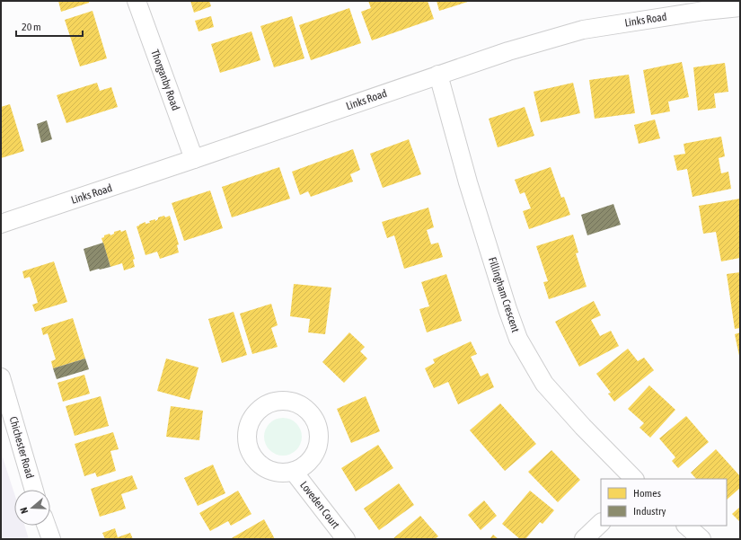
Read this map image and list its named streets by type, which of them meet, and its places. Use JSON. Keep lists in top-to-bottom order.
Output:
{
  "streets": {
    "street": [
      "Links Road",
      "Thorganby Road",
      "Fillingham Crescent",
      "Chichester Road",
      "Loveden Court"
    ]
  },
  "crossings": [
    ["Links Road", "Thorganby Road"],
    ["Links Road", "Fillingham Crescent"]
  ],
  "legend": ["Homes", "Industry"],
  "scale_bar": "20 m",
  "north": "left"
}
